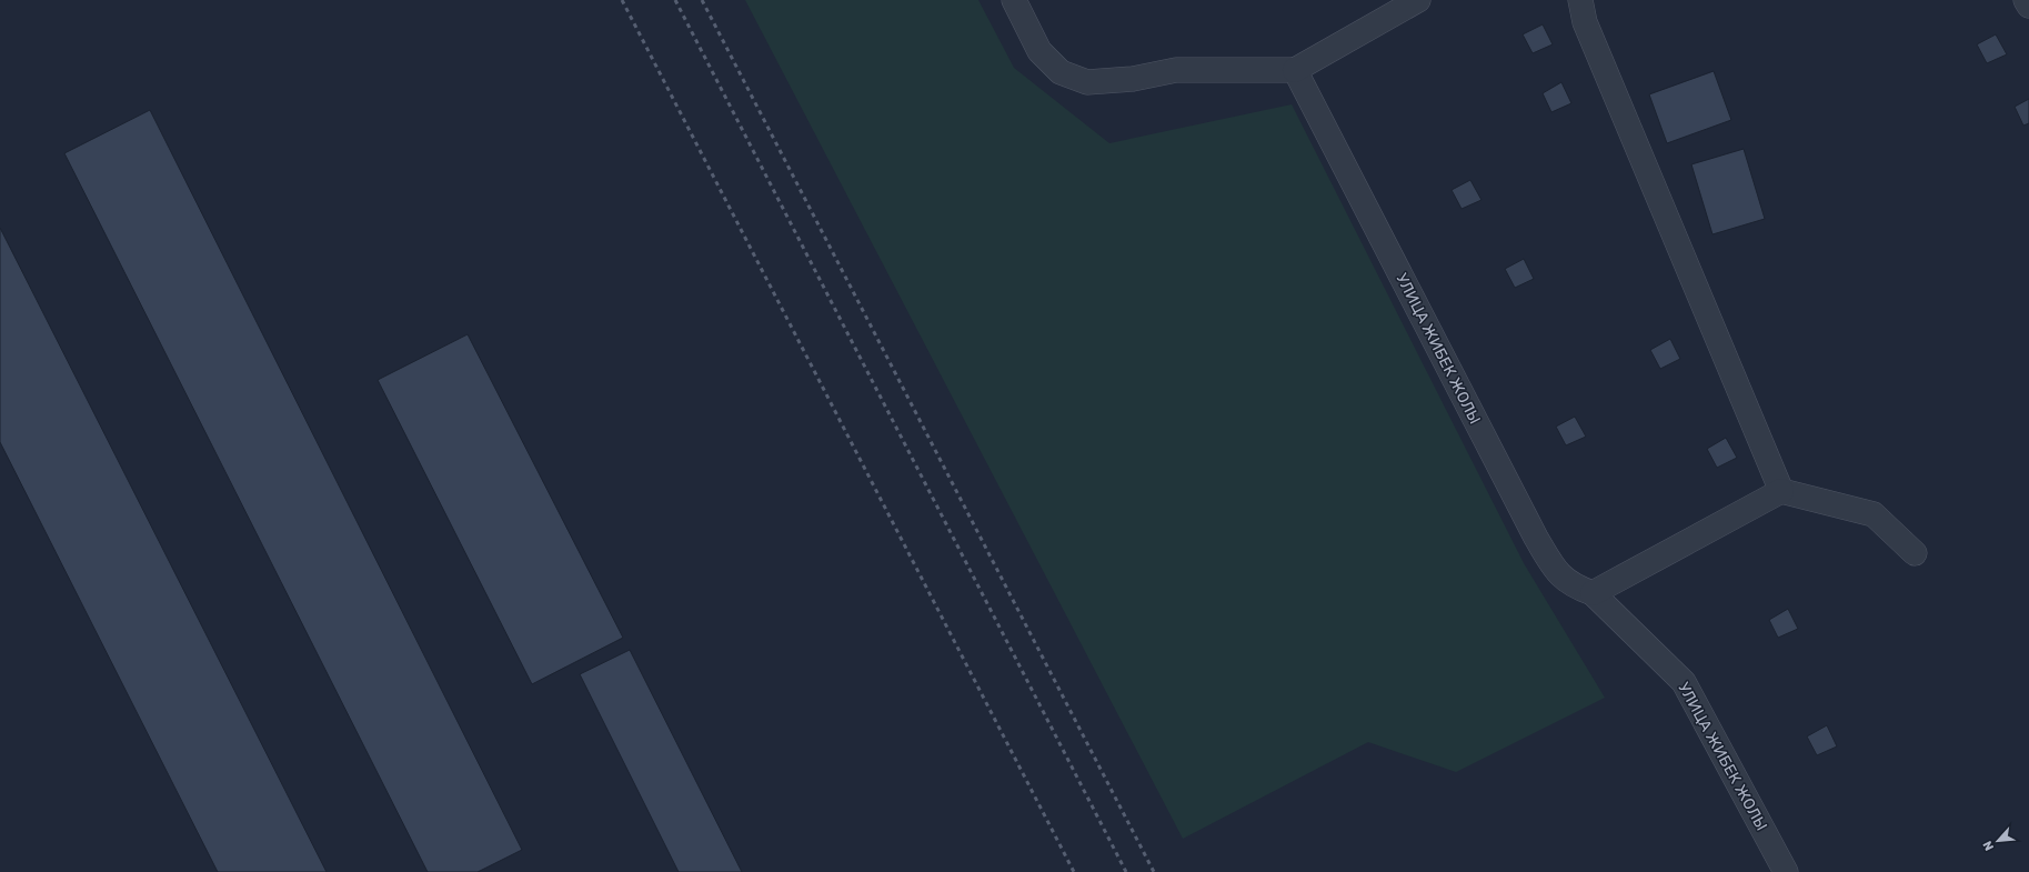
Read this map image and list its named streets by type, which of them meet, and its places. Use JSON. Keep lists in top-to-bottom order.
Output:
{
  "streets": {
    "street": ["УЛИЦА ЖИБЕК ЖОЛЫ"]
  },
  "north": "bottom left"
}
